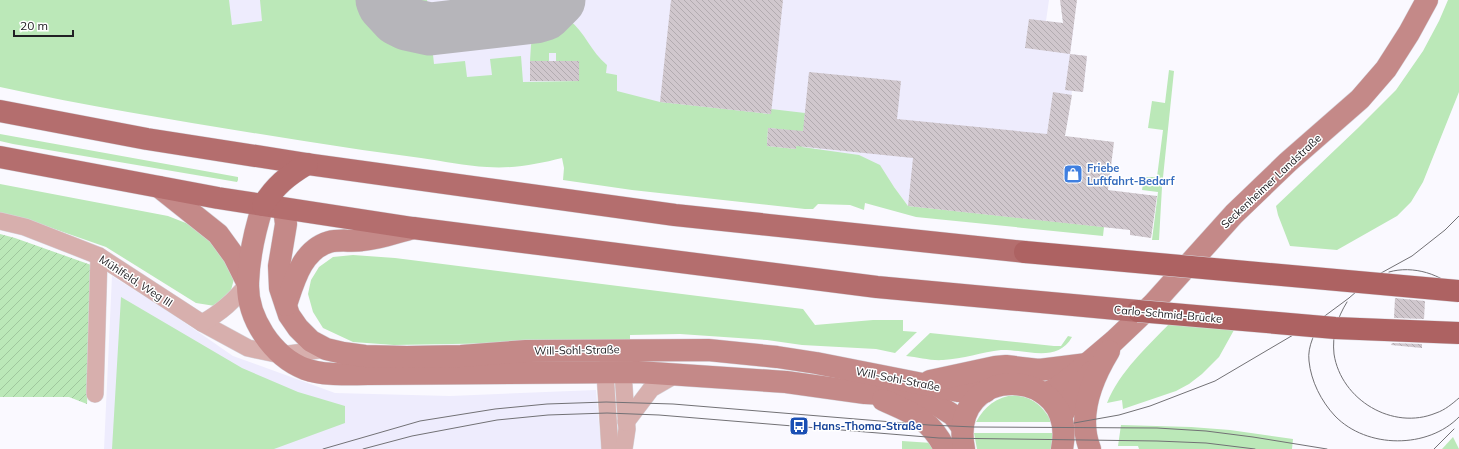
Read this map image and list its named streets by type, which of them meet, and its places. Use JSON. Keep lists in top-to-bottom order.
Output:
{
  "streets": {
    "highway": ["Carlo-Schmid-Brücke"],
    "main road": ["Seckenheimer Landstraße", "Will-Sohl-Straße"],
    "street": ["Mühlfeld, Weg III"]
  },
  "crossings": [
    ["Mühlfeld, Weg III", "Will-Sohl-Straße"],
    ["Carlo-Schmid-Brücke", "Will-Sohl-Straße"]
  ],
  "places": {
    "shop": ["Friebe Luftfahrt-Bedarf"],
    "bus stop": ["Hans-Thoma-Straße"]
  },
  "scale_bar": "20 m"
}
